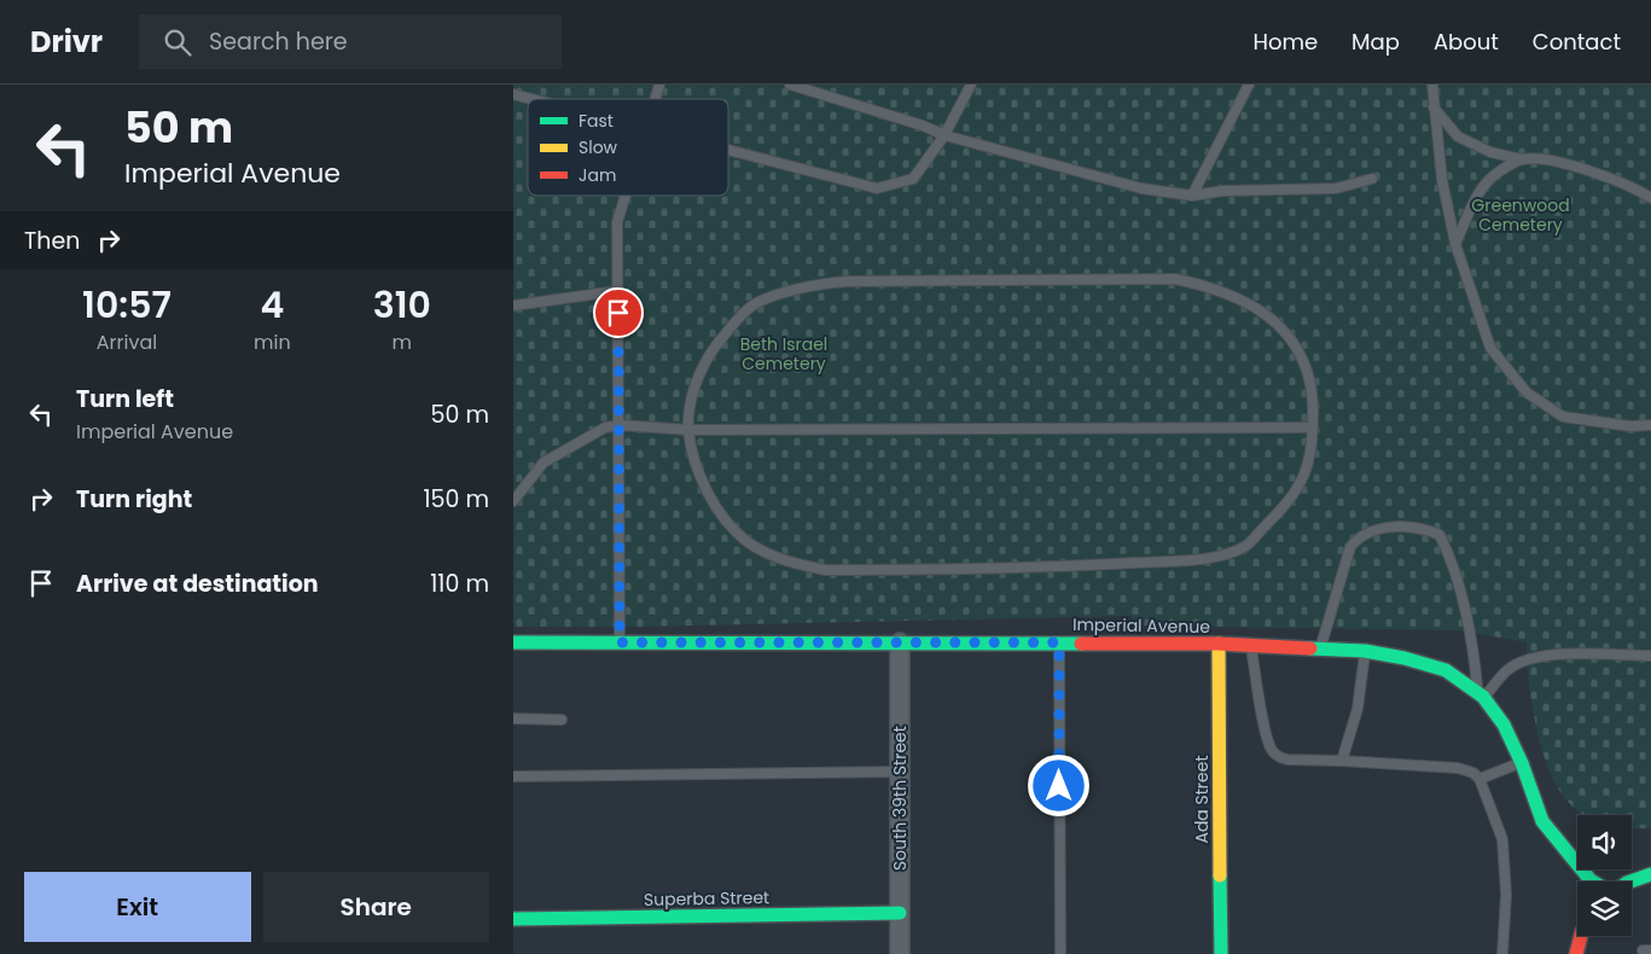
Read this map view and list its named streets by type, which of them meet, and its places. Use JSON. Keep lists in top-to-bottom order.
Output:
{
  "streets": {
    "main road": ["Imperial Avenue", "Ada Street", "Superba Street"],
    "street": ["South 39th Street"]
  },
  "crossings": [
    ["Imperial Avenue", "South 39th Street"],
    ["Imperial Avenue", "Ada Street"],
    ["South 39th Street", "Superba Street"]
  ],
  "parks": ["Greenwood Cemetery", "Beth Israel Cemetery"],
  "legend": ["Fast", "Slow", "Jam"],
  "page": {
    "header": "Drivr",
    "search": "Search here",
    "nav": [
      "Home",
      "Map",
      "About",
      "Contact"
    ],
    "turn": ["50 m", "Imperial Avenue"],
    "then": "Then",
    "eta": [
      "10:57",
      "Arrival",
      "4",
      "min",
      "310",
      "m"
    ],
    "list": [
      {
        "name": "Turn left",
        "note": "Imperial Avenue",
        "value": "50 m"
      },
      {
        "name": "Turn right",
        "value": "150 m"
      },
      {
        "name": "Arrive at destination",
        "value": "110 m"
      }
    ],
    "buttons": ["Exit", "Share"]
  }
}
